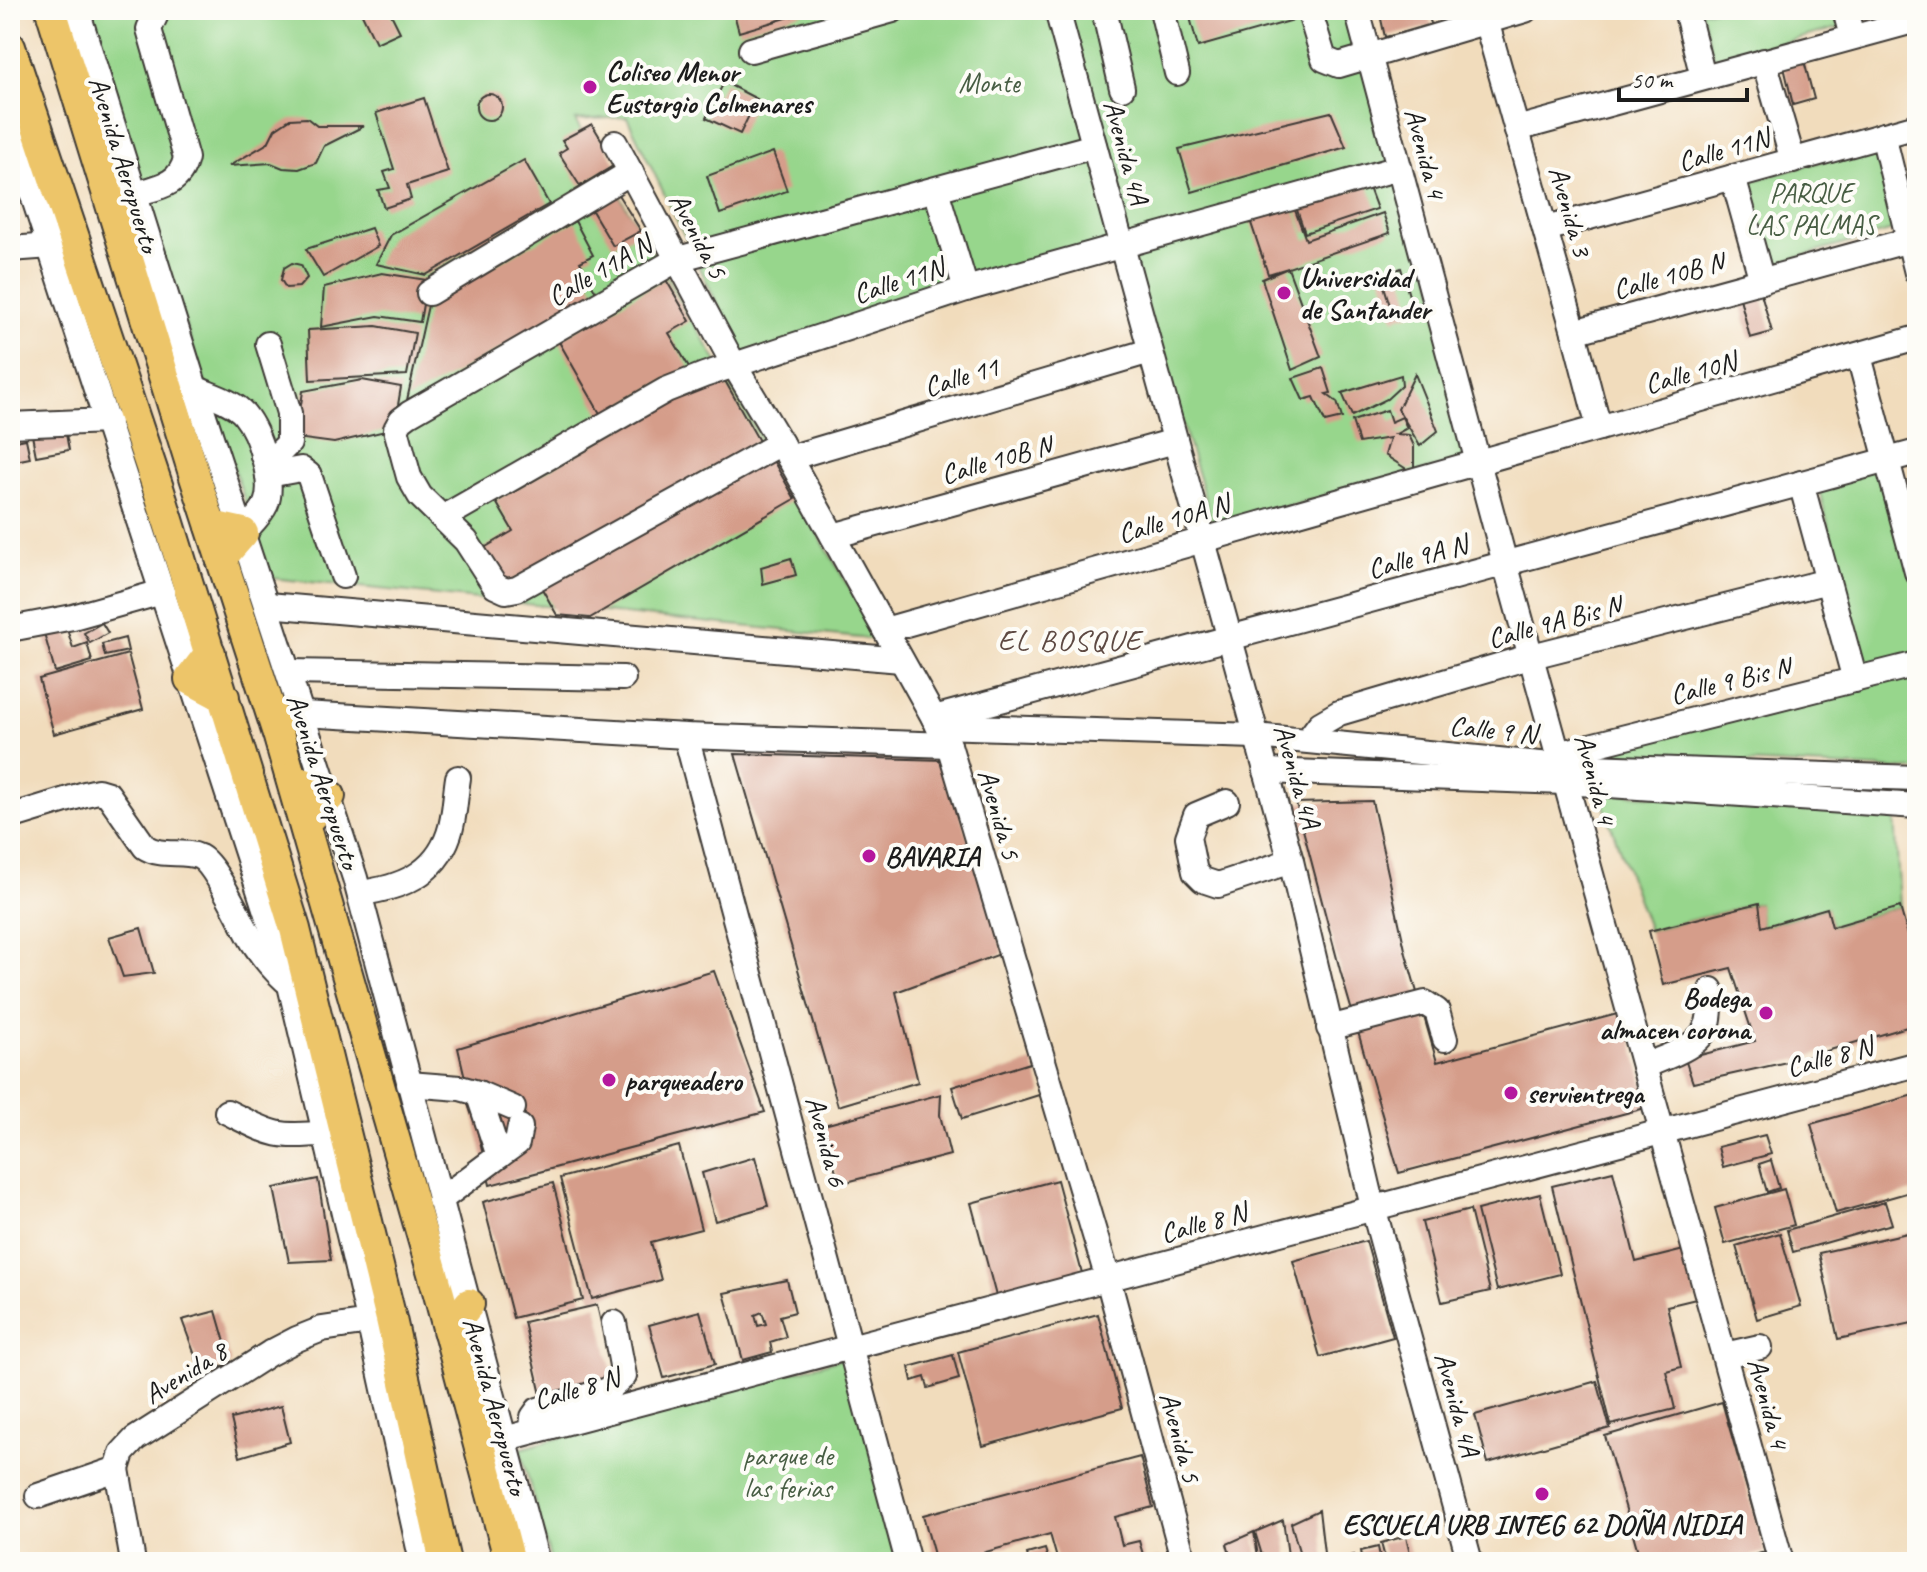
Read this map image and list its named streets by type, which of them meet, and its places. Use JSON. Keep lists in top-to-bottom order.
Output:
{
  "streets": {
    "main road": ["Avenida Aeropuerto"],
    "street": [
      "Calle 11N",
      "Avenida 4A",
      "Avenida 4",
      "Avenida 3",
      "Avenida 5",
      "Calle 11A N",
      "Calle 10B N",
      "Calle 10N",
      "Calle 11",
      "Calle 10A N",
      "Calle 9A N",
      "Calle 9A Bis N",
      "Calle 9 Bis N",
      "Calle 9 N",
      "Calle 8 N",
      "Avenida 6",
      "Avenida 8"
    ]
  },
  "crossings": [
    ["Calle 11N", "Avenida 4A"],
    ["Calle 11N", "Avenida 4"],
    ["Calle 11N", "Avenida 3"],
    ["Calle 11N", "Avenida 5"],
    ["Calle 11N", "Calle 11A N"],
    ["Avenida 4A", "Calle 11A N"],
    ["Avenida 4A", "Calle 10B N"],
    ["Avenida 4A", "Calle 11"],
    ["Avenida 4A", "Calle 10A N"],
    ["Avenida 4A", "Calle 9A N"],
    ["Avenida 4A", "Calle 9 N"],
    ["Avenida 4A", "Calle 8 N"],
    ["Avenida 4", "Calle 10N"],
    ["Avenida 4", "Calle 10A N"],
    ["Avenida 4", "Calle 9A N"],
    ["Avenida 4", "Calle 9A Bis N"],
    ["Avenida 4", "Calle 9 Bis N"],
    ["Avenida 4", "Calle 9 N"],
    ["Avenida 4", "Calle 8 N"],
    ["Avenida Aeropuerto", "Calle 9 N"],
    ["Avenida Aeropuerto", "Calle 8 N"],
    ["Avenida 3", "Calle 10B N"],
    ["Avenida 3", "Calle 10N"],
    ["Avenida 5", "Calle 11A N"],
    ["Avenida 5", "Calle 10B N"],
    ["Avenida 5", "Calle 11"],
    ["Avenida 5", "Calle 10A N"],
    ["Avenida 5", "Calle 9A N"],
    ["Avenida 5", "Calle 9 N"],
    ["Avenida 5", "Calle 8 N"],
    ["Calle 11A N", "Calle 11"],
    ["Calle 10N", "Calle 10A N"],
    ["Calle 9A N", "Calle 9 N"],
    ["Calle 9A Bis N", "Calle 9 N"],
    ["Calle 9 Bis N", "Calle 9 N"],
    ["Calle 9 N", "Avenida 6"],
    ["Calle 8 N", "Avenida 6"]
  ],
  "districts": ["EL BOSQUE"],
  "parks": ["Monte", "PARQUE LAS PALMAS", "parque de las ferias"],
  "places": [
    "Coliseo Menor Eustorgio Colmenares",
    "Universidad de Santander",
    "BAVARIA",
    "Bodega almacen corona",
    "parqueadero",
    "servientrega",
    "ESCUELA URB INTEG 62 DOÑA NIDIA"
  ],
  "scale_bar": "50 m"
}
